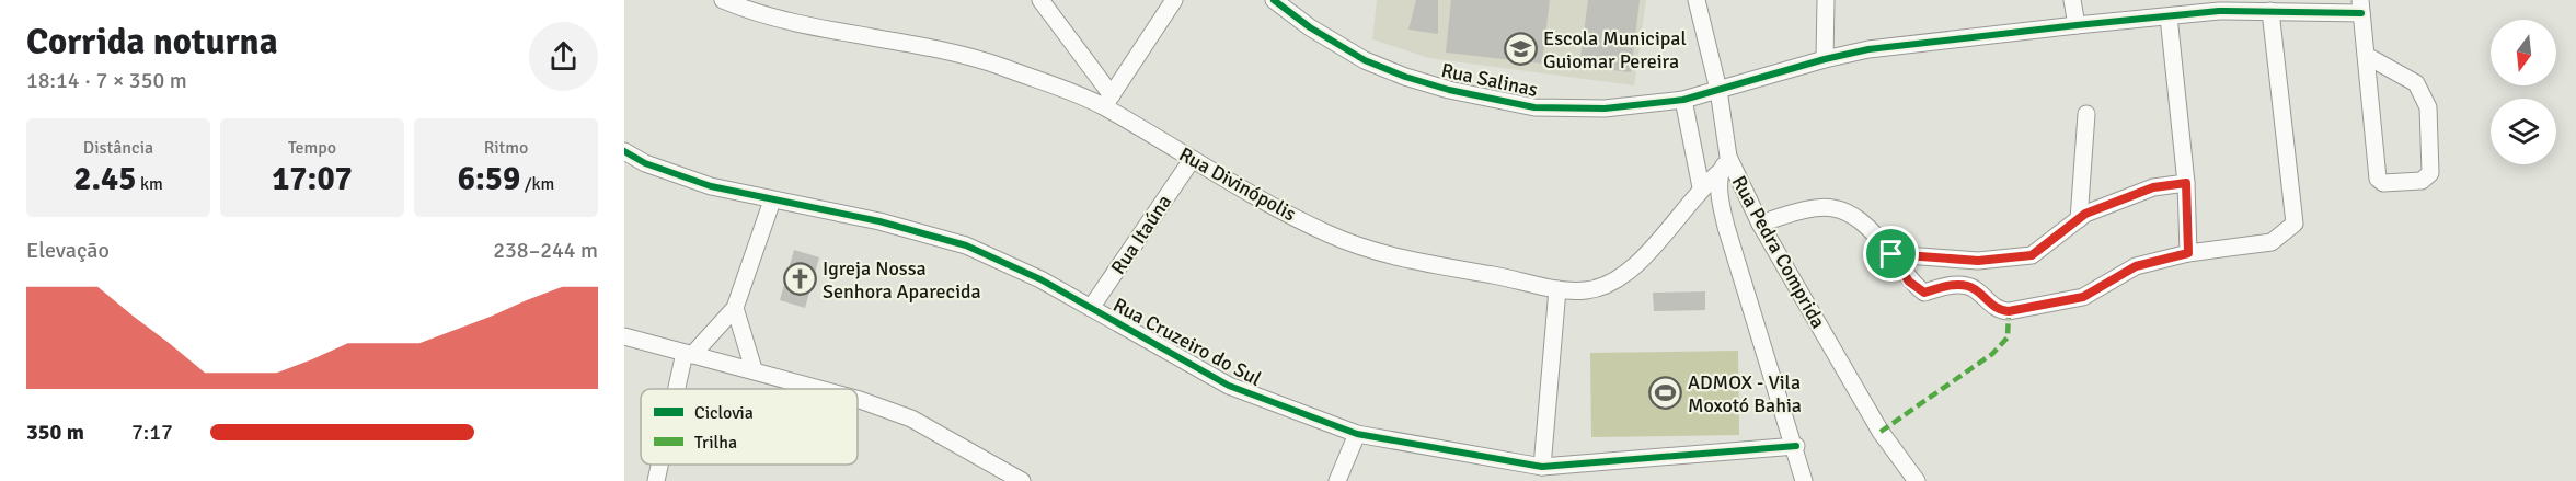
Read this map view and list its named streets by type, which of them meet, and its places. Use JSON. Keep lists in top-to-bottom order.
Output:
{
  "streets": {
    "street": [
      "Rua Salinas",
      "Rua Divinópolis",
      "Rua Itaúna",
      "Rua Pedra Comprida",
      "Rua Cruzeiro do Sul"
    ]
  },
  "crossings": [
    ["Rua Salinas", "Rua Pedra Comprida"],
    ["Rua Divinópolis", "Rua Itaúna"],
    ["Rua Divinópolis", "Rua Pedra Comprida"],
    ["Rua Itaúna", "Rua Cruzeiro do Sul"]
  ],
  "places": {
    "school or university": ["Escola Municipal Guiomar Pereira"],
    "church": ["Igreja Nossa Senhora Aparecida"],
    "sports": ["ADMOX - Vila Moxotó Bahia"]
  },
  "legend": ["Ciclovia", "Trilha"],
  "north": "bottom",
  "page": {
    "heading": ["Corrida noturna", "18:14 · 7 × 350 m"],
    "stats": [
      ["Distância", "2.45 km"],
      ["Tempo", "17:07"],
      ["Ritmo", "6:59 /km"]
    ],
    "chart": ["Elevação", "238–244 m"],
    "list": [
      {
        "name": "350 m",
        "note": "7:17"
      }
    ]
  }
}
